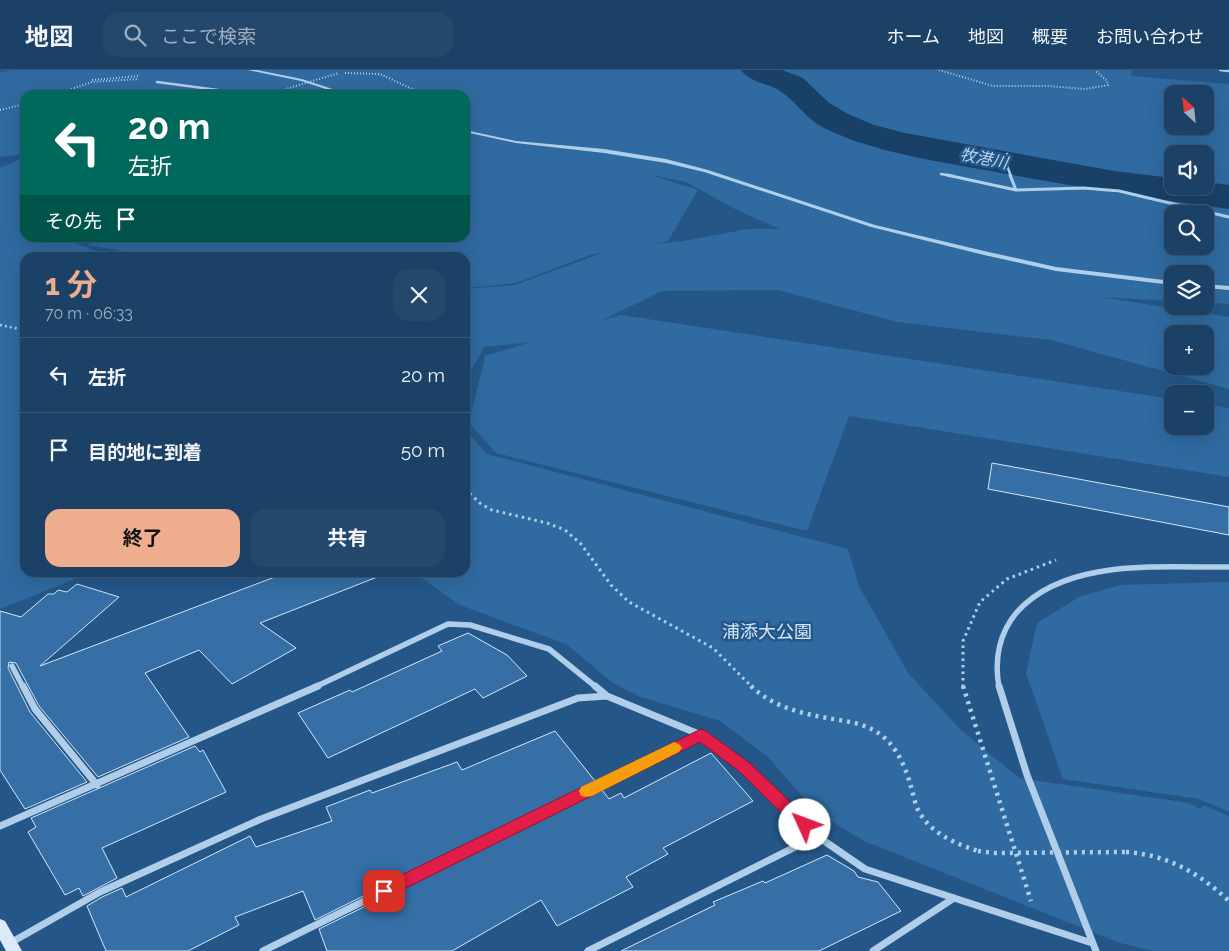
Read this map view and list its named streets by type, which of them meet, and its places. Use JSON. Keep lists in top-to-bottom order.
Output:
{
  "water": ["牧港川"],
  "parks": ["浦添大公園"],
  "north": "top left",
  "page": {
    "header": "地図",
    "search": "ここで検索",
    "nav": [
      "ホーム",
      "地図",
      "概要",
      "お問い合わせ"
    ],
    "map_buttons": ["+", "−"],
    "turn": ["20 m", "左折"],
    "then": "その先",
    "heading": ["1 分", "70 m · 06:33"],
    "list": [
      {
        "name": "左折",
        "value": "20 m"
      },
      {
        "name": "目的地に到着",
        "value": "50 m"
      }
    ],
    "buttons": ["終了", "共有"]
  }
}
